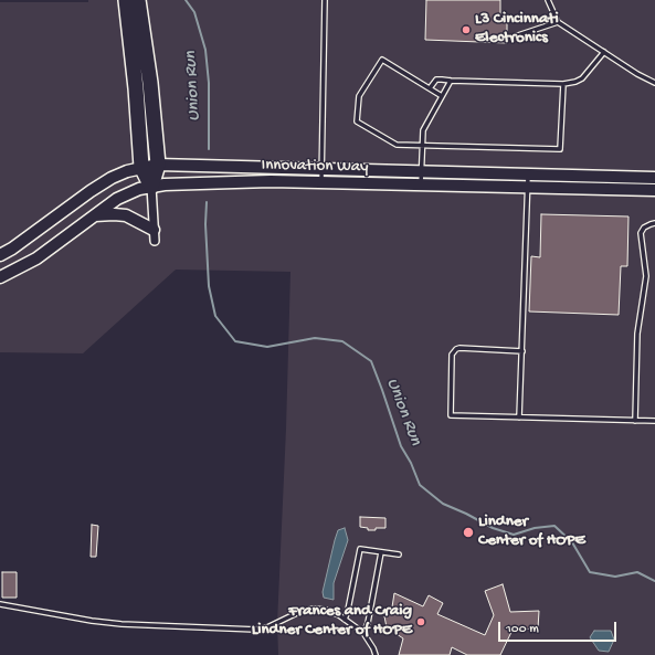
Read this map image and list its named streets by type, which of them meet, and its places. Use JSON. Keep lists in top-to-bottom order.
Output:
{
  "streets": {
    "main road": ["Innovation Way"]
  },
  "water": ["Union Run"],
  "places": ["L3 Cincinnati Electronics", "Lindner Center of HOPE", "Frances and Craig Lindner Center of HOPE"],
  "scale_bar": "100 m"
}
